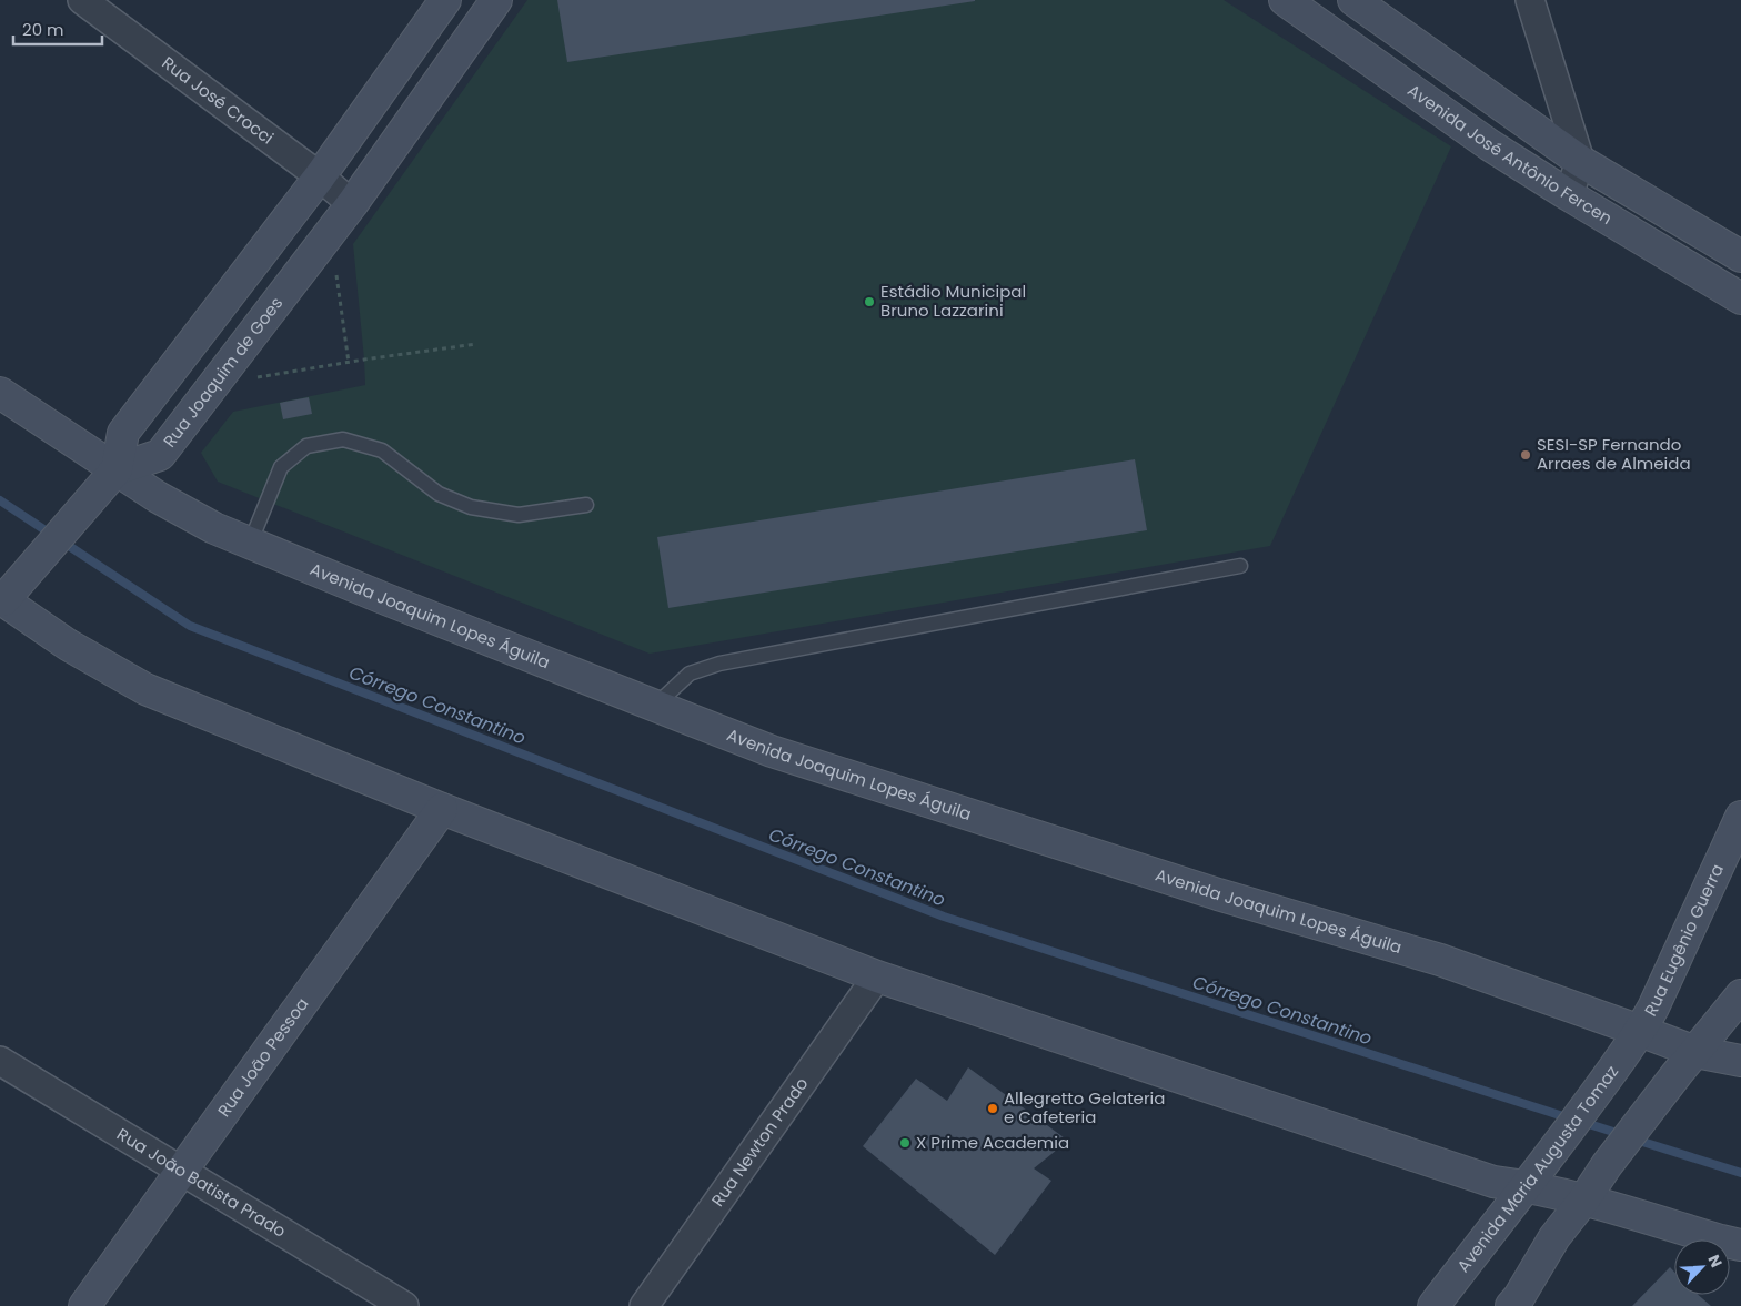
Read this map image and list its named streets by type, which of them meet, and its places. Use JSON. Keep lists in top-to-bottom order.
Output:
{
  "streets": {
    "main road": [
      "Avenida José Antônio Fercen",
      "Rua Joaquim de Goes",
      "Avenida Joaquim Lopes Águila",
      "Rua Eugênio Guerra",
      "Rua João Pessoa",
      "Avenida Maria Augusta Tomaz"
    ],
    "street": ["Rua José Crocci", "Rua Newton Prado", "Rua João Batista Prado"]
  },
  "crossings": [
    ["Rua José Crocci", "Rua Joaquim de Goes"],
    ["Rua Joaquim de Goes", "Avenida Joaquim Lopes Águila"],
    ["Avenida Joaquim Lopes Águila", "Rua Eugênio Guerra"],
    ["Avenida Joaquim Lopes Águila", "Avenida Maria Augusta Tomaz"],
    ["Rua Eugênio Guerra", "Avenida Maria Augusta Tomaz"],
    ["Rua João Pessoa", "Rua João Batista Prado"]
  ],
  "water": ["Córrego Constantino"],
  "places": [
    "Estádio Municipal Bruno Lazzarini",
    "SESI-SP Fernando Arraes de Almeida",
    "Allegretto Gelateria e Cafeteria",
    "X Prime Academia"
  ],
  "scale_bar": "20 m",
  "north": "top right"
}
